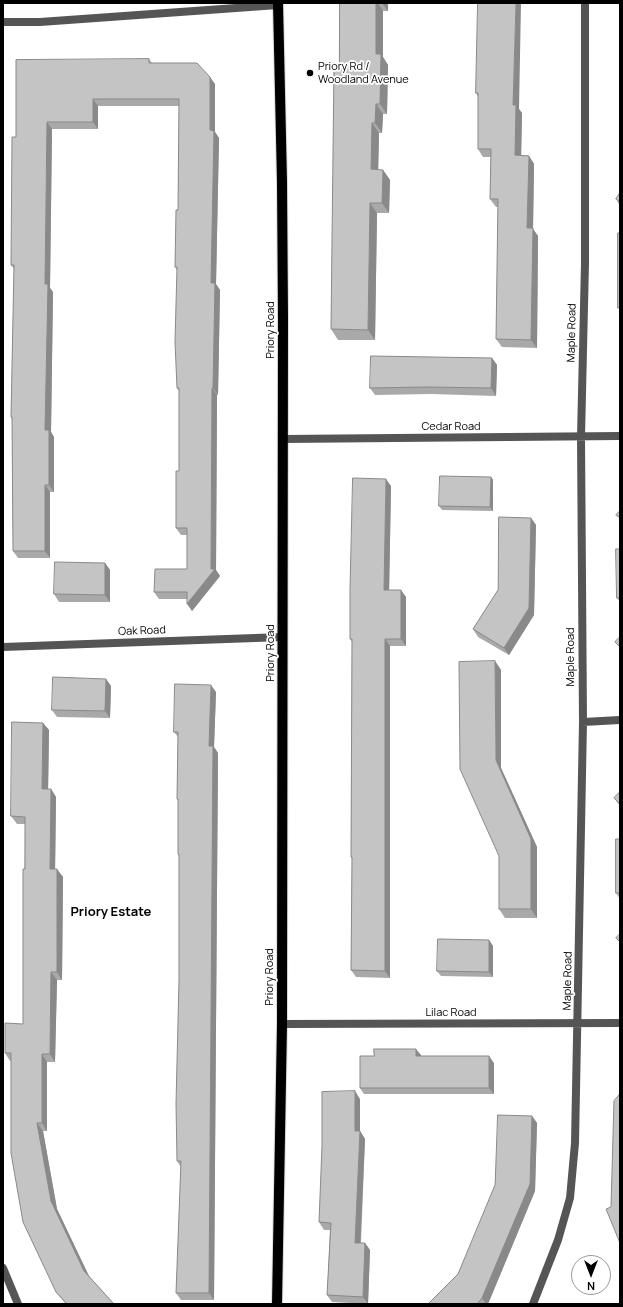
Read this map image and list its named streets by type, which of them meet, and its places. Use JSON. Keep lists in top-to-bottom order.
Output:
{
  "streets": {
    "main road": ["Priory Road"],
    "street": [
      "Maple Road",
      "Cedar Road",
      "Oak Road",
      "Lilac Road"
    ]
  },
  "crossings": [
    ["Priory Road", "Cedar Road"],
    ["Priory Road", "Oak Road"],
    ["Priory Road", "Lilac Road"],
    ["Maple Road", "Cedar Road"],
    ["Maple Road", "Lilac Road"]
  ],
  "districts": ["Priory Estate"],
  "places": ["Priory Rd / Woodland Avenue"],
  "north": "bottom"
}
